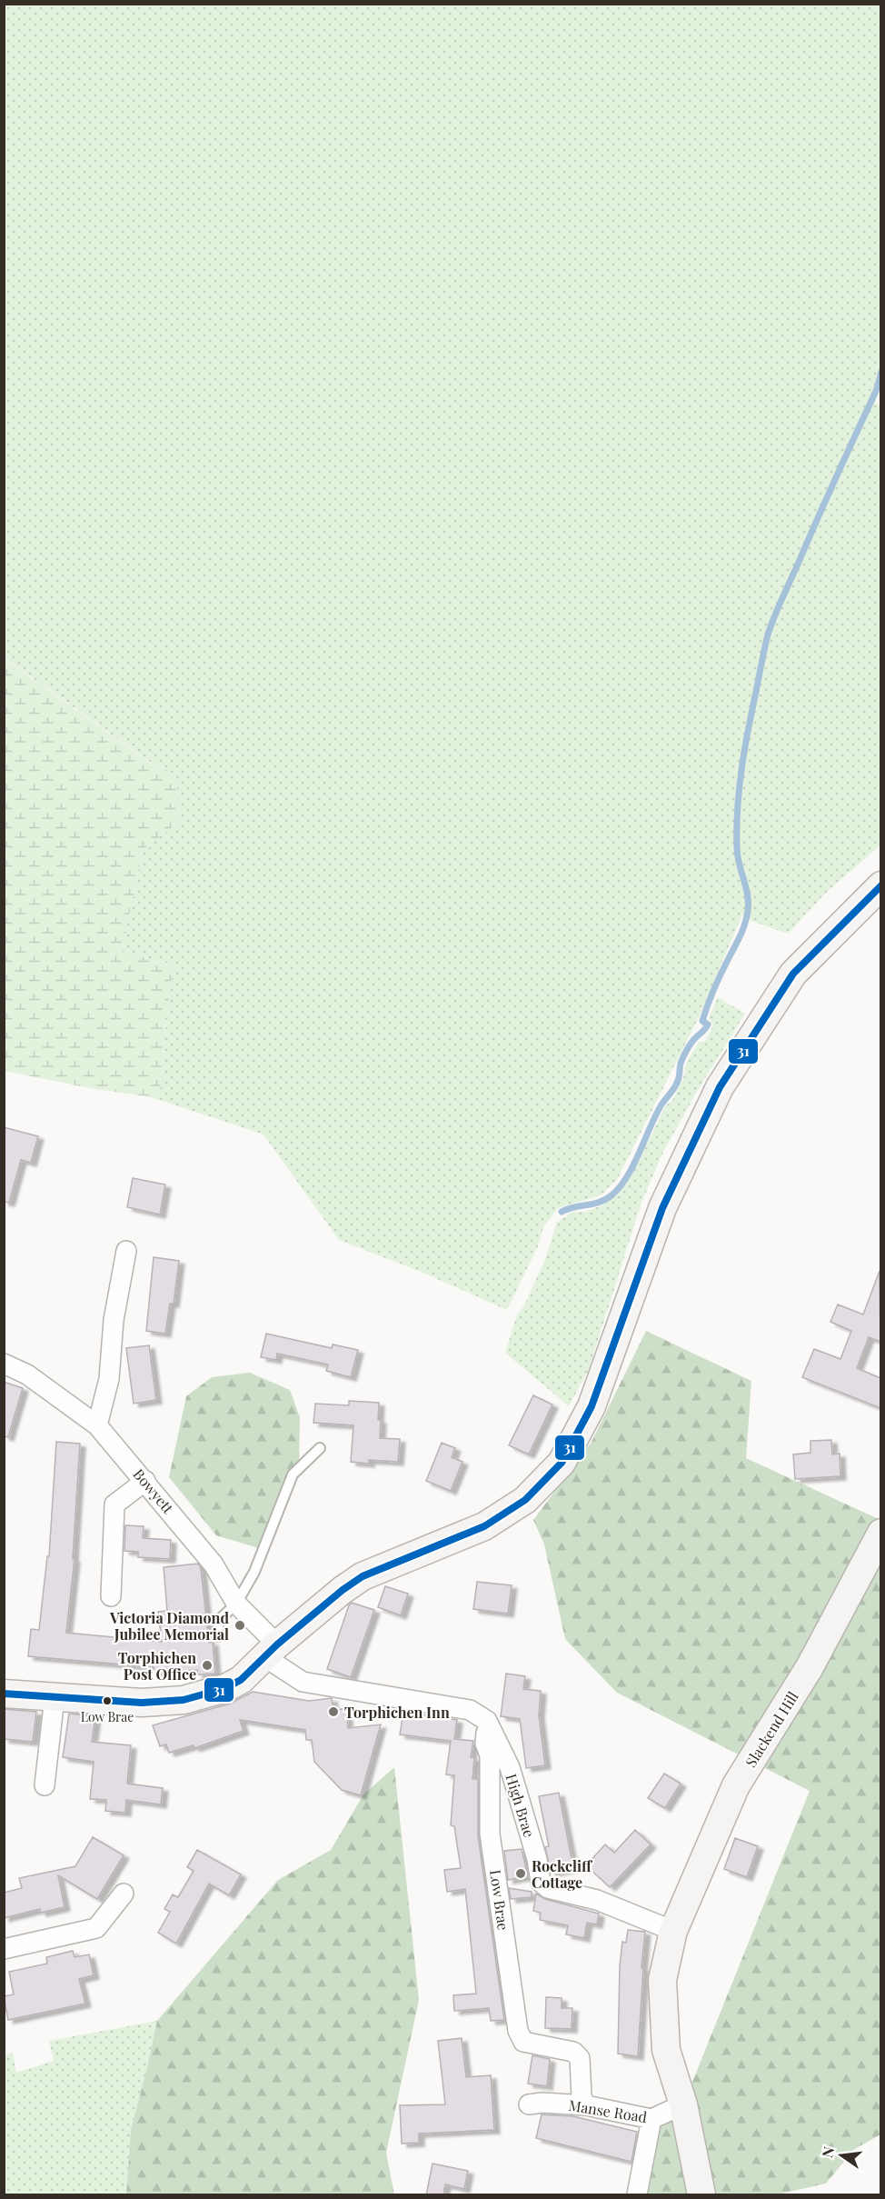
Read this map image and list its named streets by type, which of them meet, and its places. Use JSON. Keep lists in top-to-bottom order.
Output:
{
  "streets": {
    "main road": ["Slackend Hill"],
    "street": [
      "Bowyett",
      "High Brae",
      "Low Brae",
      "Manse Road"
    ]
  },
  "crossings": [
    ["Slackend Hill", "High Brae"],
    ["Slackend Hill", "Manse Road"],
    ["High Brae", "Low Brae"],
    ["Low Brae", "Manse Road"]
  ],
  "places": [
    "Victoria Diamond Jubilee Memorial",
    "Torphichen Post Office",
    "Low Brae",
    "Torphichen Inn",
    "Rockcliff Cottage"
  ],
  "lines": ["transit line 31"],
  "north": "left"
}
